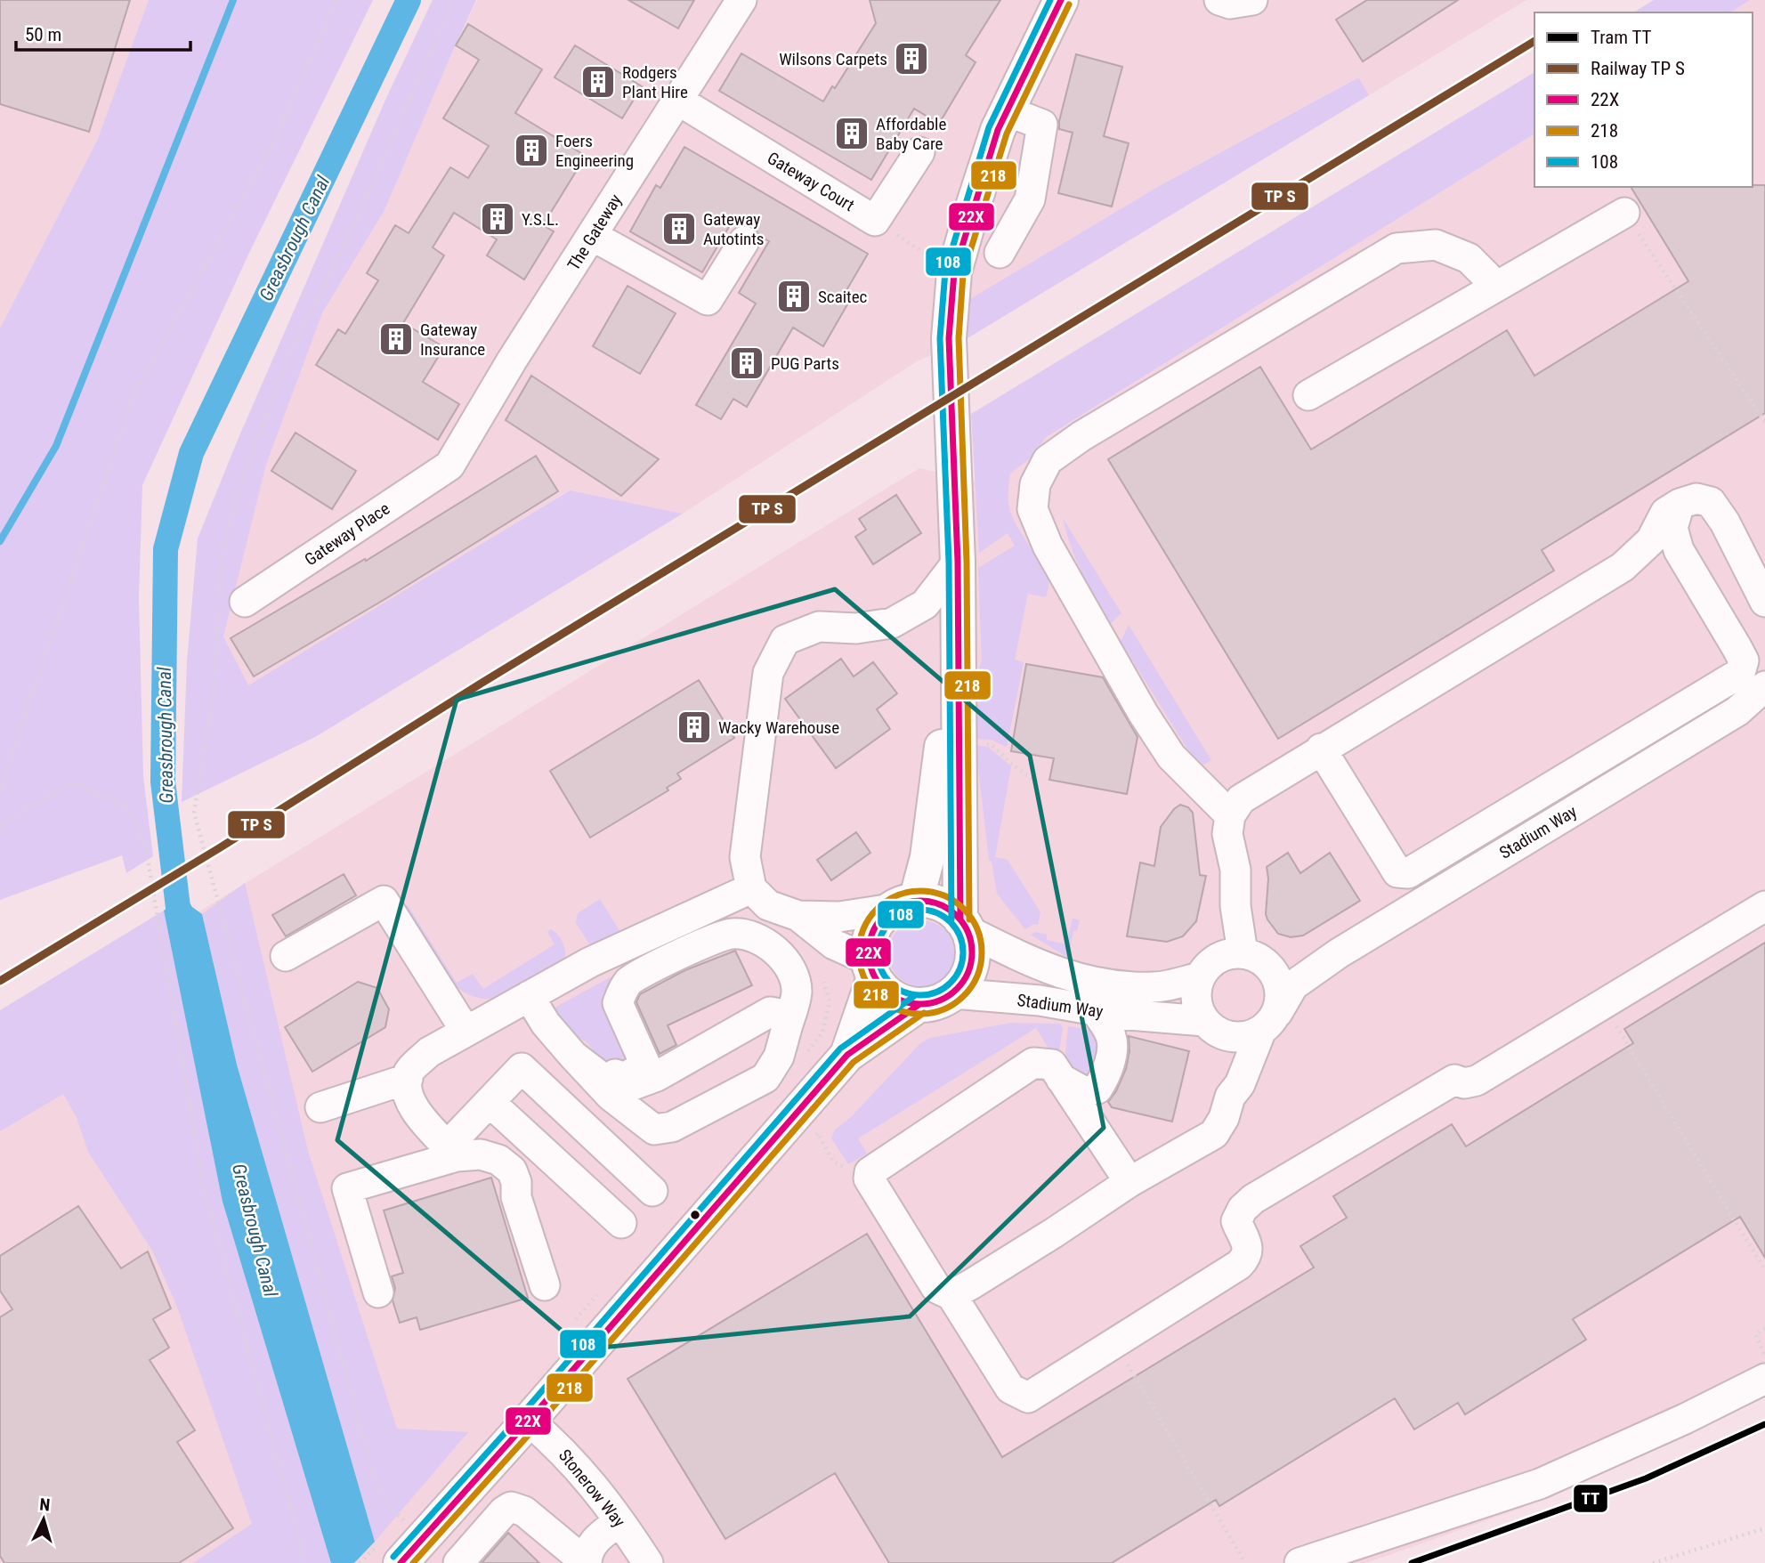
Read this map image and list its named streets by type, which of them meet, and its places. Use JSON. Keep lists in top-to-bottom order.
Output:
{
  "streets": {
    "street": [
      "Gateway Court",
      "The Gateway",
      "Gateway Place",
      "Stadium Way",
      "Stonerow Way"
    ]
  },
  "crossings": [
    ["Gateway Court", "The Gateway"],
    ["The Gateway", "Gateway Place"]
  ],
  "water": ["Greasbrough Canal"],
  "places": {
    "building": [
      "Wilsons Carpets",
      "Rodgers Plant Hire",
      "Affordable Baby Care",
      "Foers Engineering",
      "Y.S.L.",
      "Gateway Autotints",
      "Scaitec",
      "Gateway Insurance",
      "PUG Parts",
      "Wacky Warehouse"
    ]
  },
  "lines": [
    "transit line 22X",
    "transit line 108",
    "transit line 218",
    "tram line TT"
  ],
  "legend": [
    "Tram TT",
    "Railway TP S",
    "22X",
    "218",
    "108"
  ],
  "scale_bar": "50 m",
  "north": "top"
}
